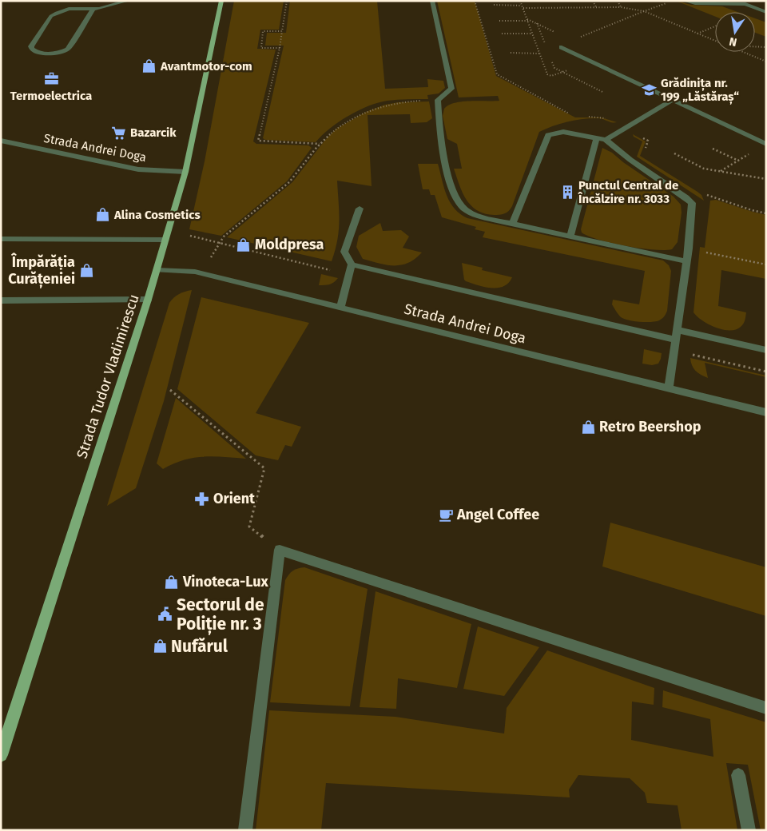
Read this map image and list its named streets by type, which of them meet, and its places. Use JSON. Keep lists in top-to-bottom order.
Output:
{
  "streets": {
    "main road": ["Strada Tudor Vladimirescu"],
    "street": ["Strada Andrei Doga"]
  },
  "crossings": [
    ["Strada Andrei Doga", "Strada Tudor Vladimirescu"]
  ],
  "places": {
    "shop": [
      "Avantmotor-com",
      "Alina Cosmetics",
      "Moldpresa",
      "Împărăția Curățeniei",
      "Retro Beershop",
      "Vinoteca-Lux",
      "Nufărul"
    ],
    "office": ["Termoelectrica"],
    "school or university": ["Grădinița nr. 199 „Lăstăraș“"],
    "supermarket": ["Bazarcik"],
    "building": ["Punctul Central de Încălzire nr. 3033"],
    "pharmacy": ["Orient"],
    "cafe": ["Angel Coffee"],
    "public building": ["Sectorul de Poliție nr. 3"]
  },
  "north": "bottom"
}
